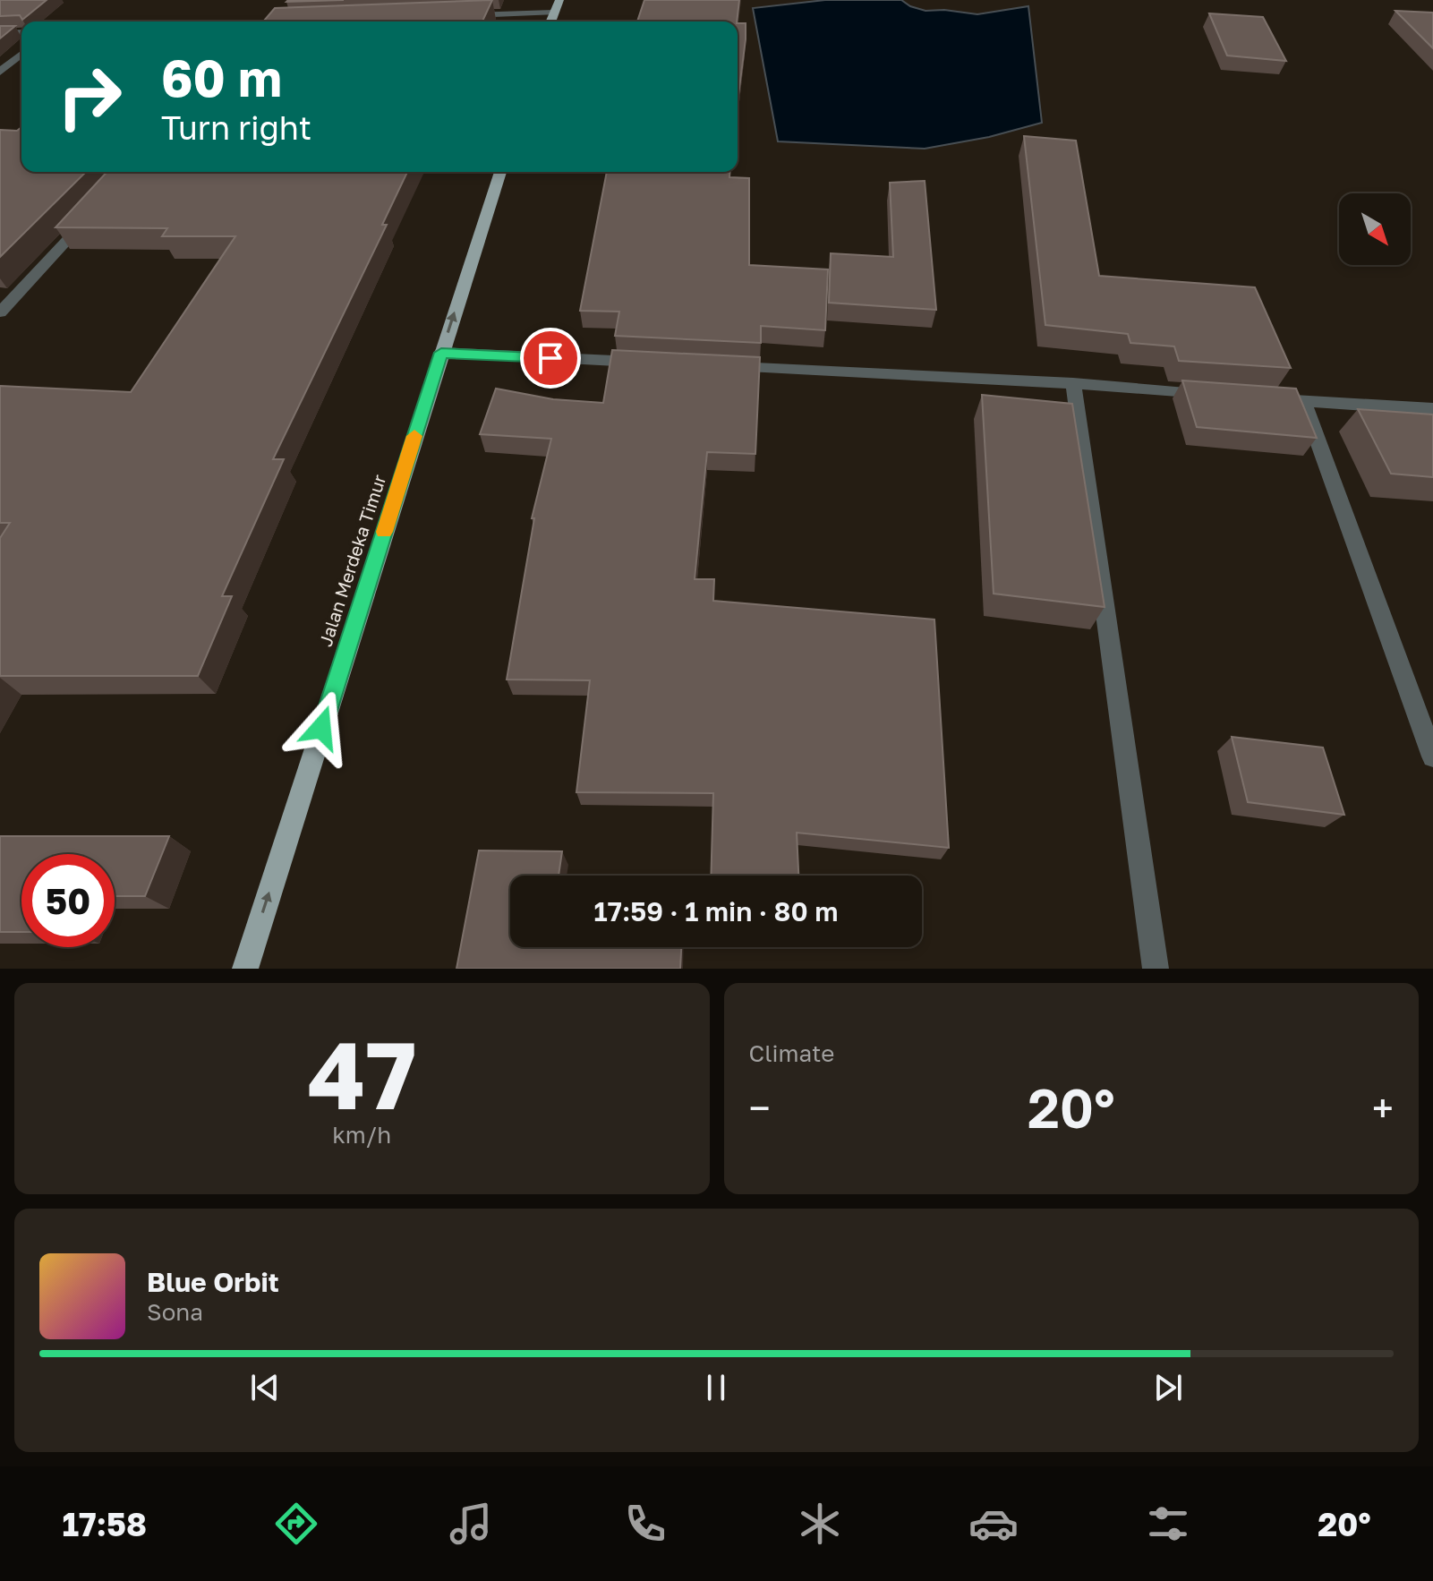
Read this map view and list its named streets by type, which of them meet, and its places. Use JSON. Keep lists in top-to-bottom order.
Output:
{
  "streets": {
    "main road": ["Jalan Merdeka Timur"]
  },
  "one_way": ["Jalan Merdeka Timur"],
  "north": "bottom right",
  "page": {
    "turn": ["60 m", "Turn right"],
    "limit": "50",
    "trip": "17:59 · 1 min · 80 m",
    "tile": [
      ["47", "km/h"],
      "Climate"
    ],
    "heat": ["−", "20°", "+"],
    "song": ["Blue Orbit", "Sona"],
    "tabs": ["17:58", "20°"]
  }
}
